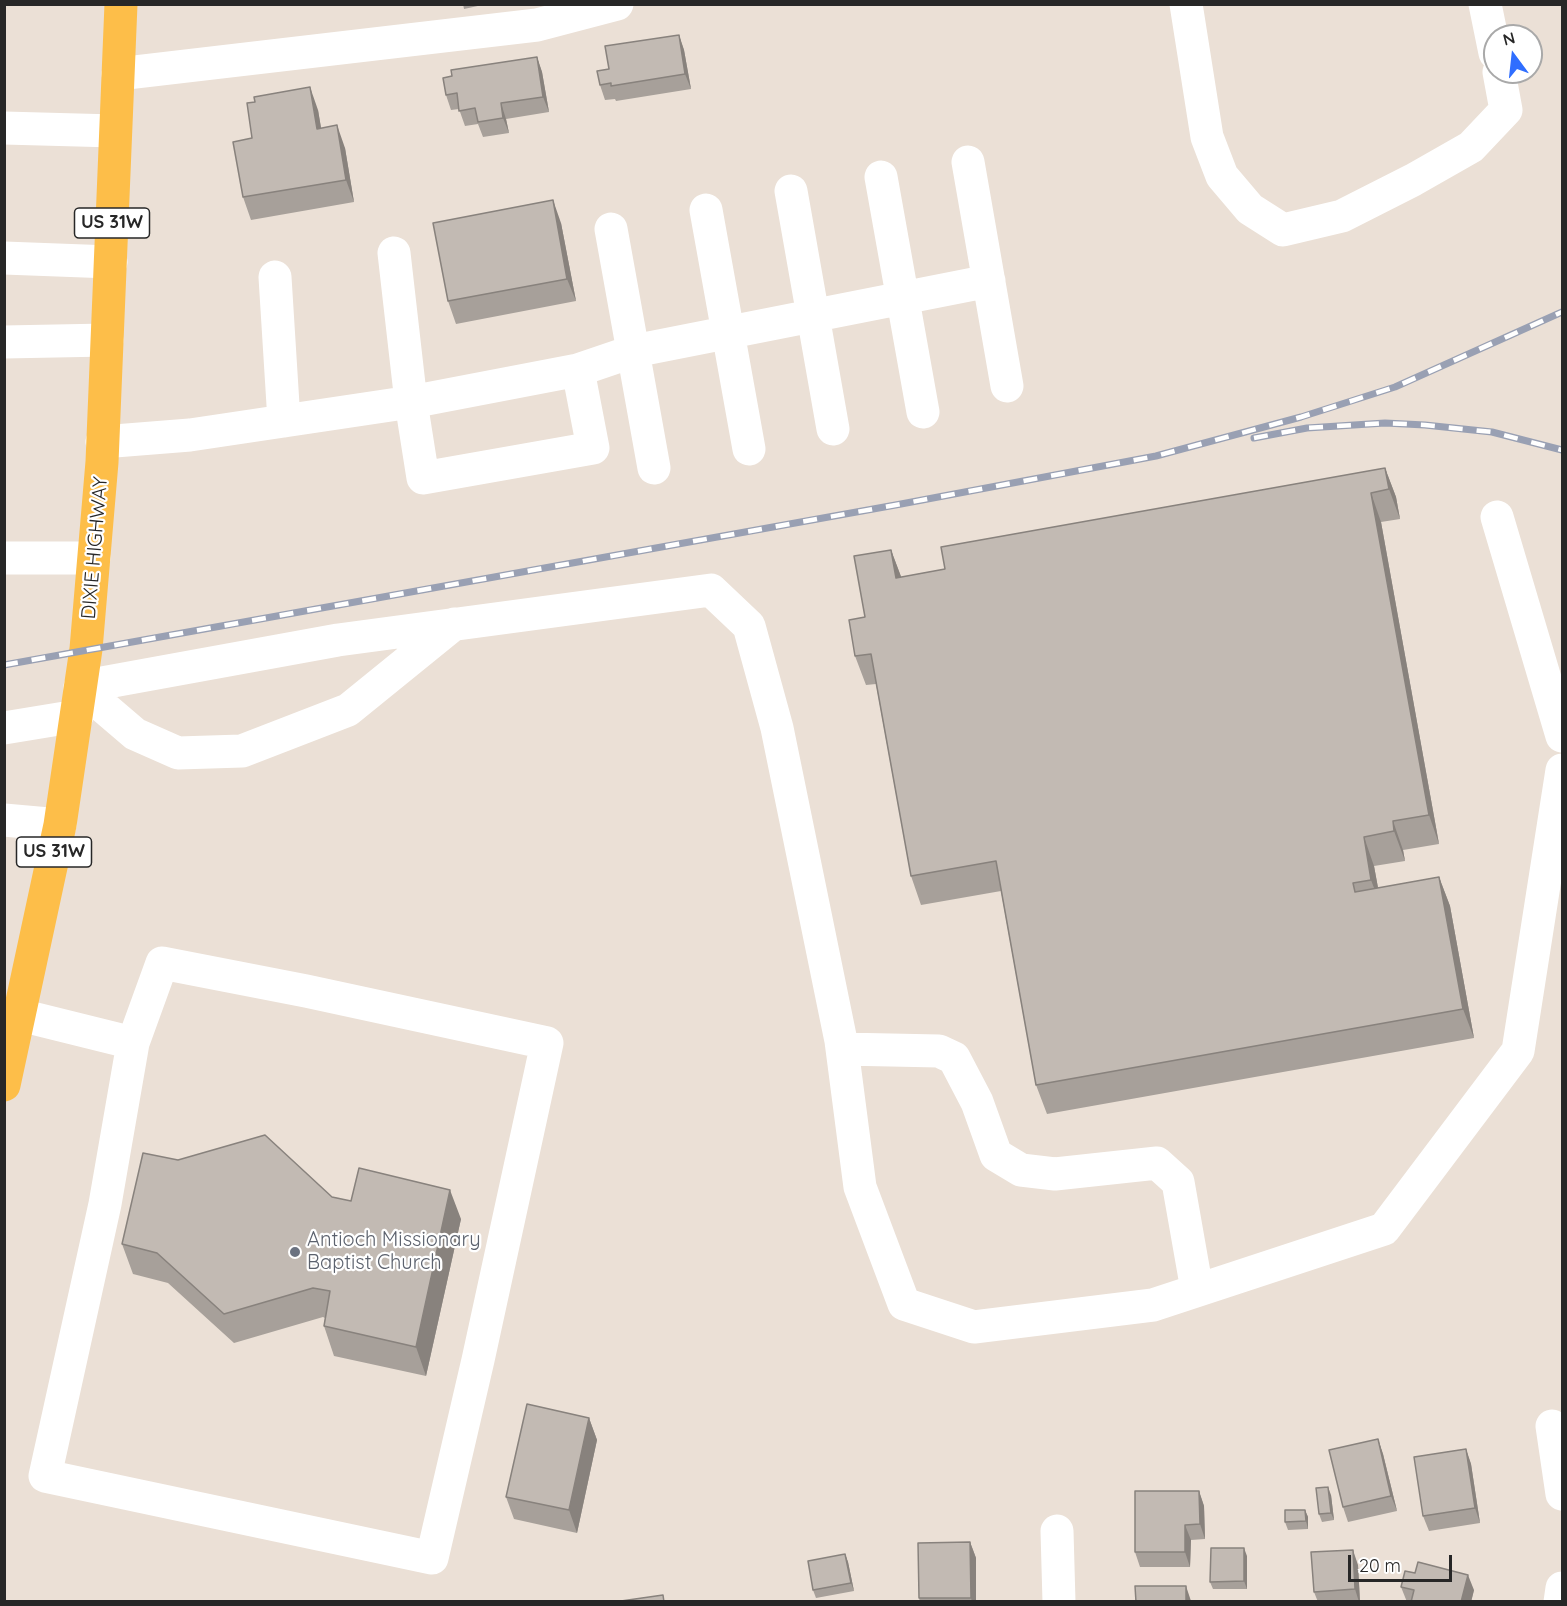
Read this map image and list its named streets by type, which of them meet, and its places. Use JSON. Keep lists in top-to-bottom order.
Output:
{
  "streets": {
    "main road": ["US 31W", "DIXIE HIGHWAY"]
  },
  "places": ["Antioch Missionary Baptist Church"],
  "scale_bar": "20 m",
  "north": "top"
}
